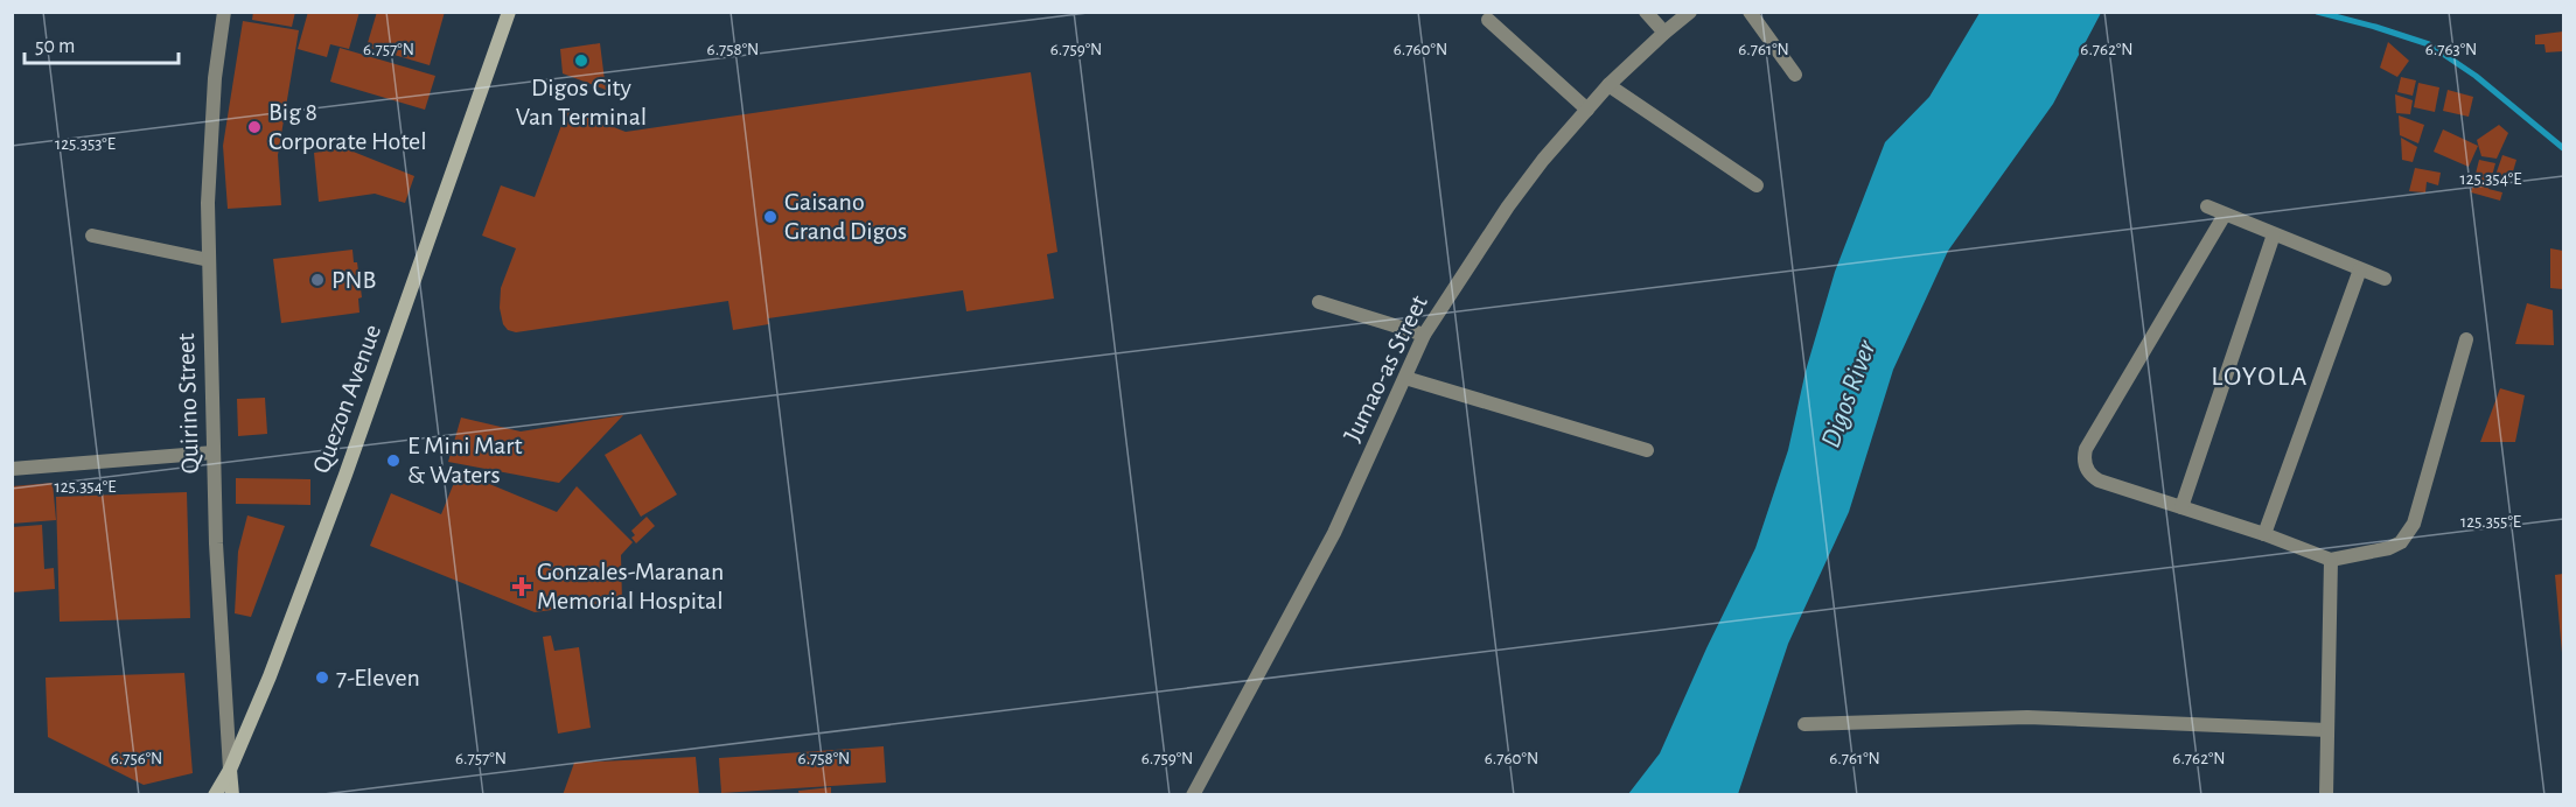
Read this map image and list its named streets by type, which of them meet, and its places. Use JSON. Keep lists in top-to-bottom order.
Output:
{
  "streets": {
    "main road": ["Quezon Avenue", "Quirino Street"],
    "street": ["Jumao-as Street"]
  },
  "crossings": [
    ["Quezon Avenue", "Quirino Street"]
  ],
  "districts": ["LOYOLA"],
  "water": ["Digos River"],
  "places": {
    "other": [
      "Digos City Van Terminal",
      "Big 8 Corporate Hotel",
      "Gaisano Grand Digos",
      "PNB",
      "E Mini Mart & Waters",
      "7-Eleven"
    ],
    "health": ["Gonzales-Maranan Memorial Hospital"]
  },
  "scale_bar": "50 m",
  "coordinates": [
    "6.757°N",
    "6.758°N",
    "6.759°N",
    "6.760°N",
    "6.761°N",
    "6.762°N",
    "6.763°N",
    "125.353°E",
    "125.354°E",
    "125.355°E",
    "6.756°N"
  ]
}
